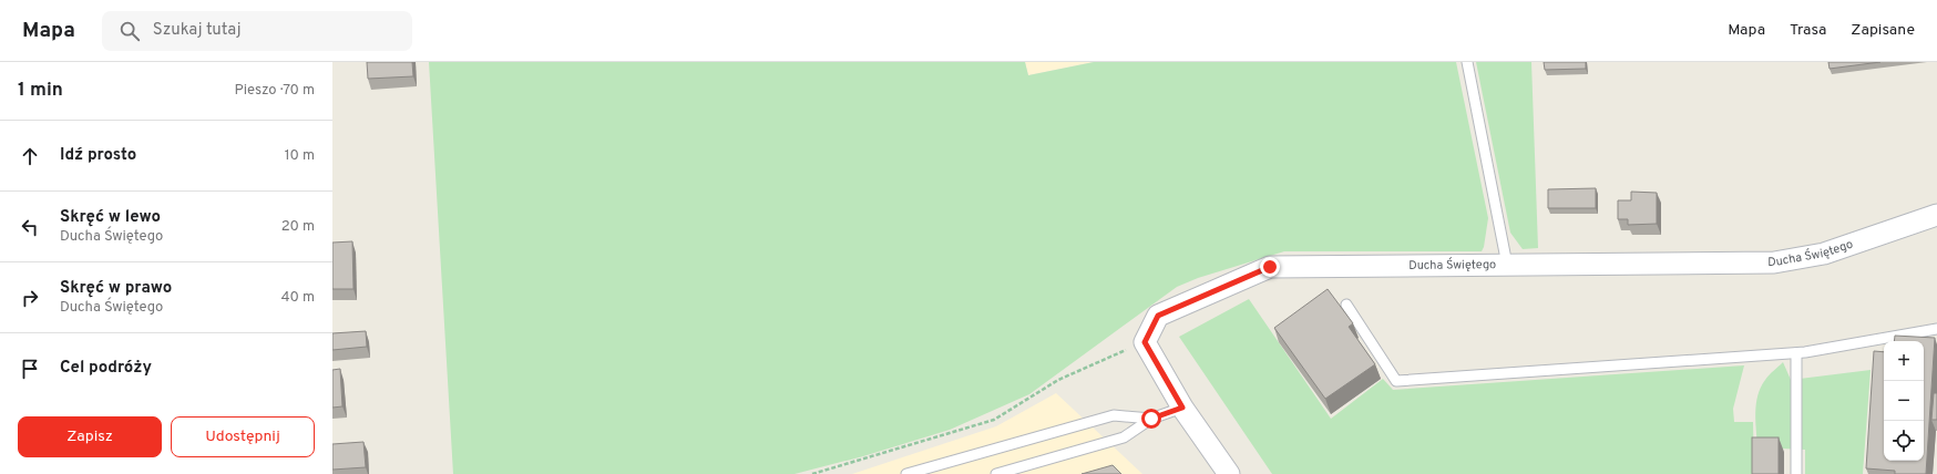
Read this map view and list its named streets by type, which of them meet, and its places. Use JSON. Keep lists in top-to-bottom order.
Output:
{
  "streets": {
    "street": ["Ducha Świętego"]
  },
  "page": {
    "header": "Mapa",
    "search": "Szukaj tutaj",
    "nav": ["Mapa", "Trasa", "Zapisane"],
    "heading": ["1 min", "Pieszo · 70 m"],
    "list": [
      ["Idź prosto", "10 m"],
      ["Skręć w lewo", "Ducha Świętego", "20 m"],
      ["Skręć w prawo", "Ducha Świętego", "40 m"],
      "Cel podróży"
    ],
    "map_buttons": ["+", "−"],
    "buttons": ["Zapisz", "Udostępnij"]
  }
}
